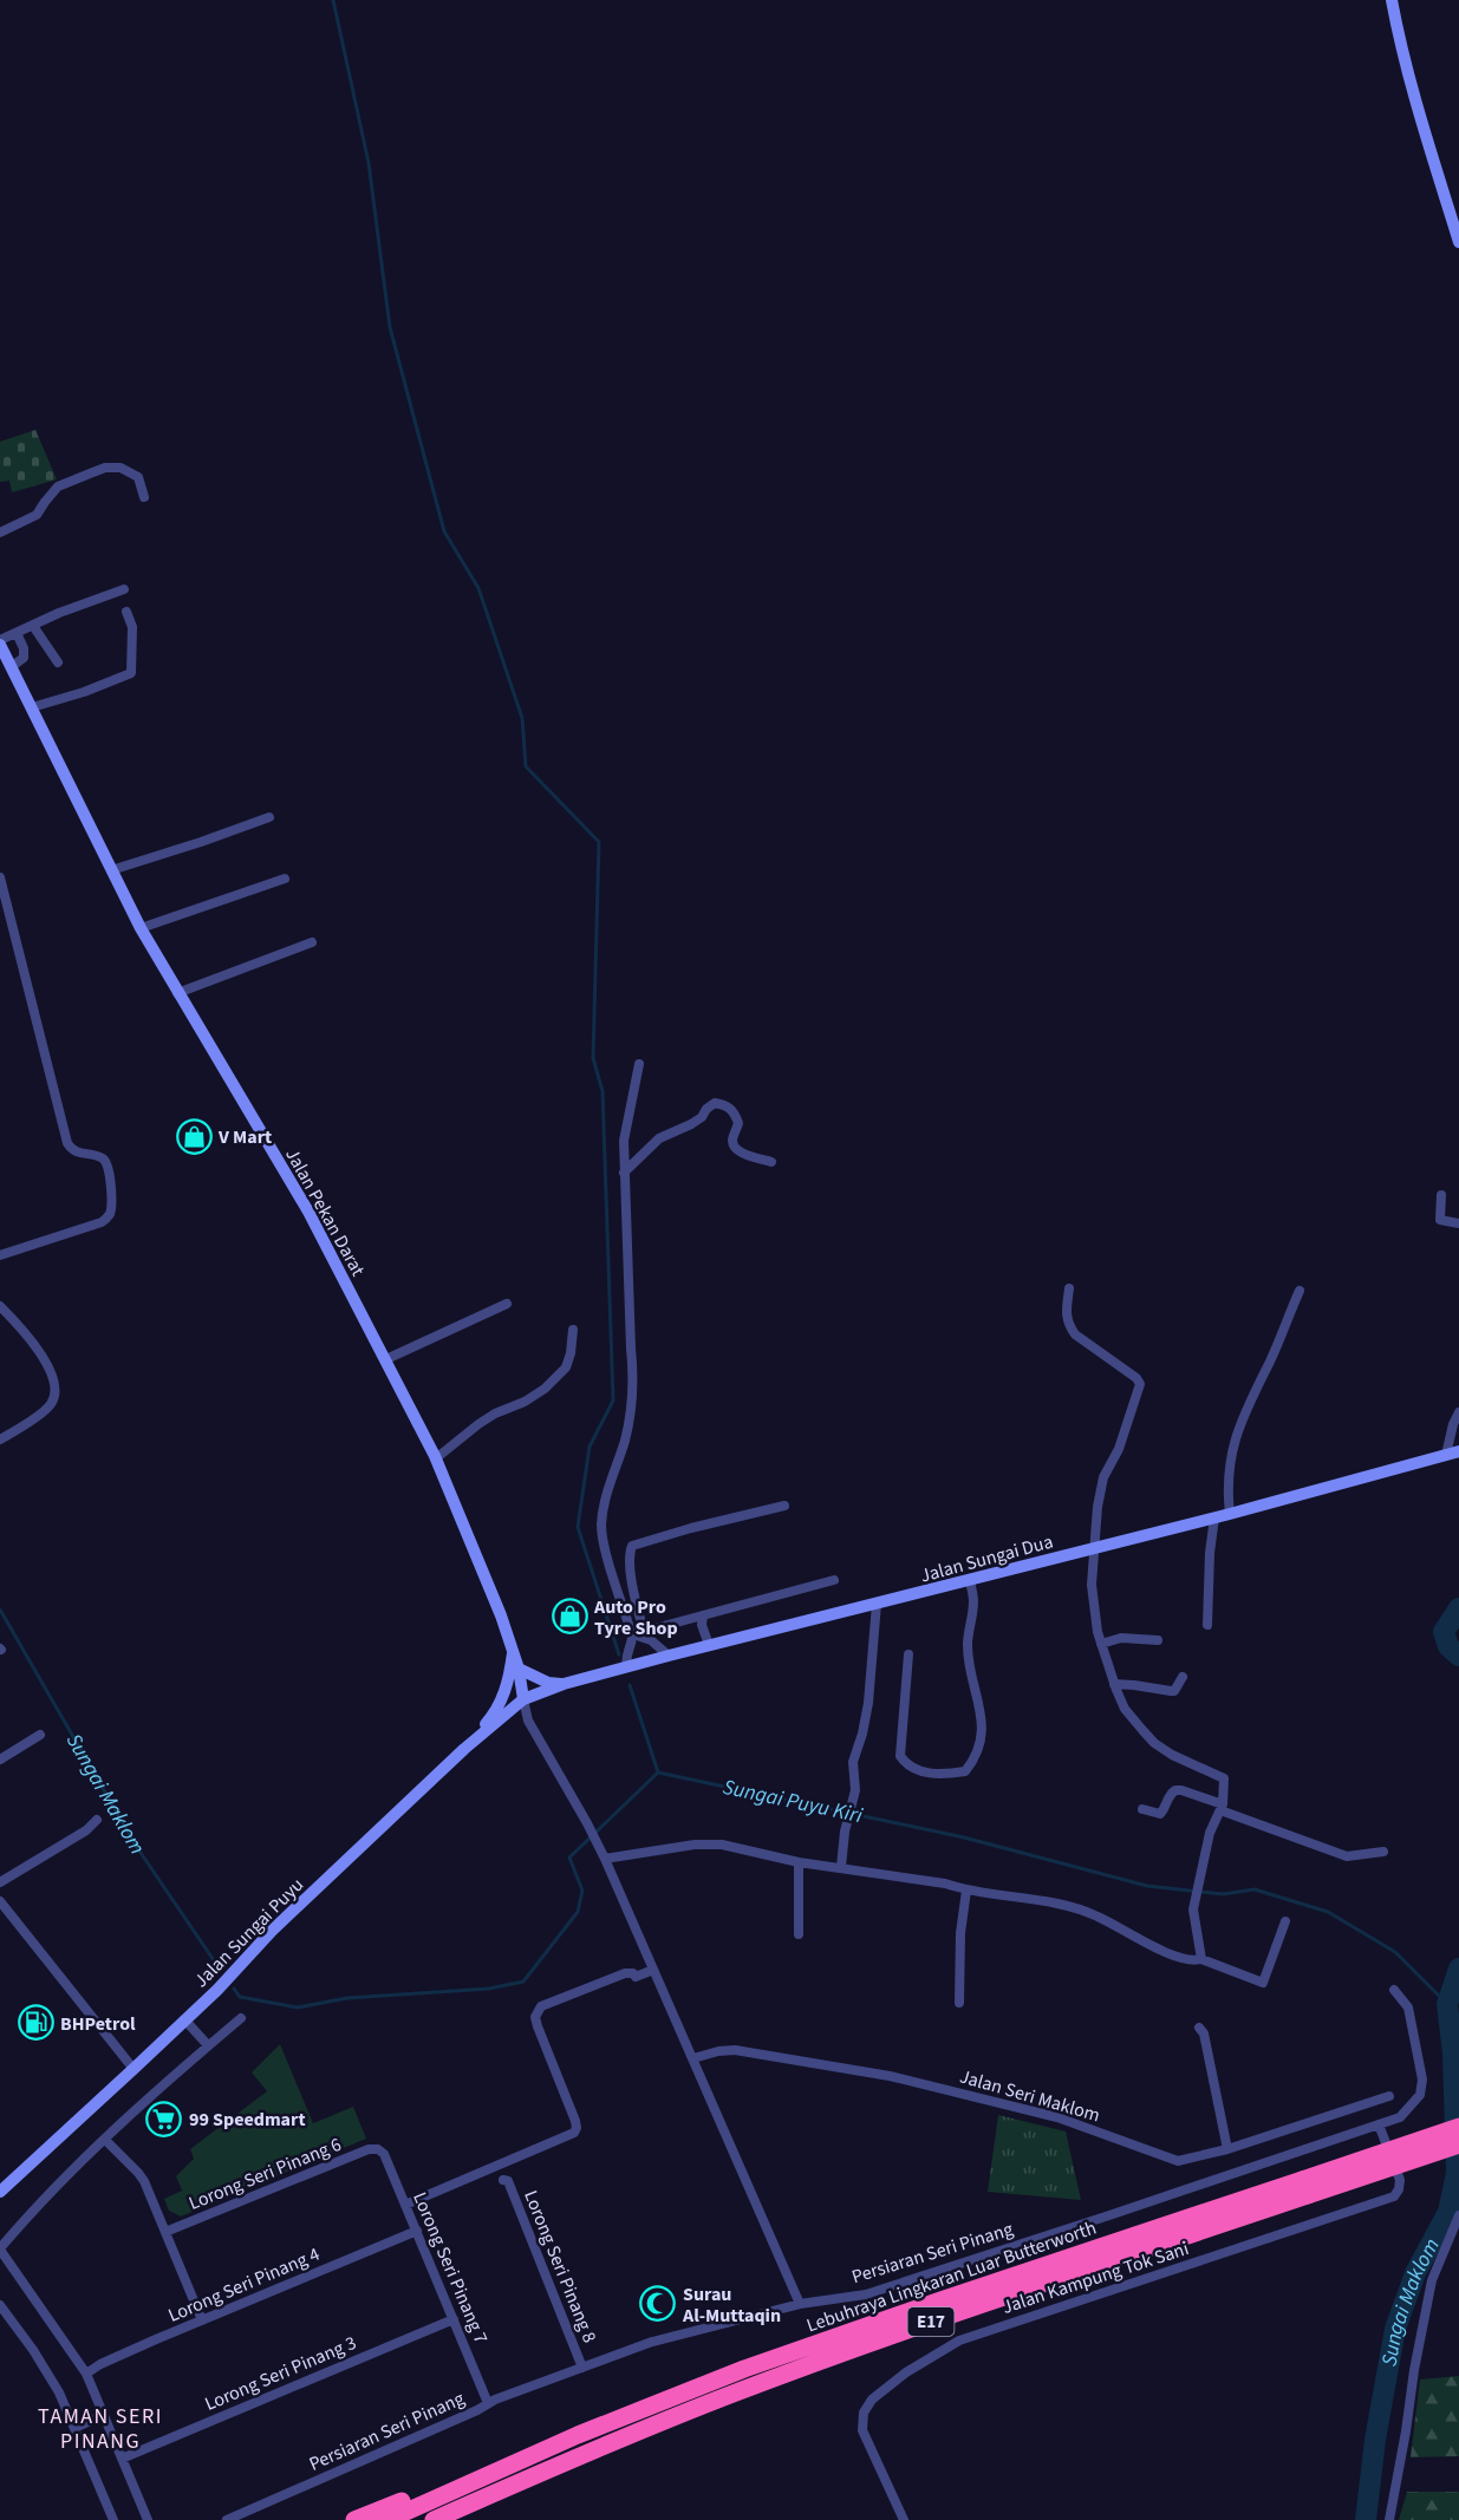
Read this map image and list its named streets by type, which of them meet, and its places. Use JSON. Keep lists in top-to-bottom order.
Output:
{
  "streets": {
    "highway": ["Lebuhraya Lingkaran Luar Butterworth", "E17"],
    "main road": ["Jalan Pekan Darat", "Jalan Sungai Dua", "Jalan Sungai Puyu"],
    "street": [
      "Jalan Seri Maklom",
      "Lorong Seri Pinang 6",
      "Persiaran Seri Pinang",
      "Lorong Seri Pinang 8",
      "Lorong Seri Pinang 7",
      "Jalan Kampung Tok Sani",
      "Lorong Seri Pinang 4",
      "Lorong Seri Pinang 3"
    ]
  },
  "crossings": [
    ["Jalan Pekan Darat", "Jalan Sungai Dua"],
    ["Jalan Pekan Darat", "Jalan Sungai Puyu"],
    ["Jalan Sungai Dua", "Jalan Sungai Puyu"],
    ["Lorong Seri Pinang 6", "Lorong Seri Pinang 7"],
    ["Persiaran Seri Pinang", "Lorong Seri Pinang 8"],
    ["Persiaran Seri Pinang", "Lorong Seri Pinang 7"],
    ["Persiaran Seri Pinang", "Jalan Kampung Tok Sani"],
    ["Lorong Seri Pinang 7", "Lorong Seri Pinang 4"],
    ["Lorong Seri Pinang 7", "Lorong Seri Pinang 3"]
  ],
  "districts": ["TAMAN SERI PINANG"],
  "water": ["Sungai Maklom", "Sungai Puyu Kiri"],
  "places": {
    "shop": ["V Mart", "Auto Pro Tyre Shop"],
    "fuel station": ["BHPetrol"],
    "supermarket": ["99 Speedmart"],
    "mosque": ["Surau Al-Muttaqin"]
  }
}
